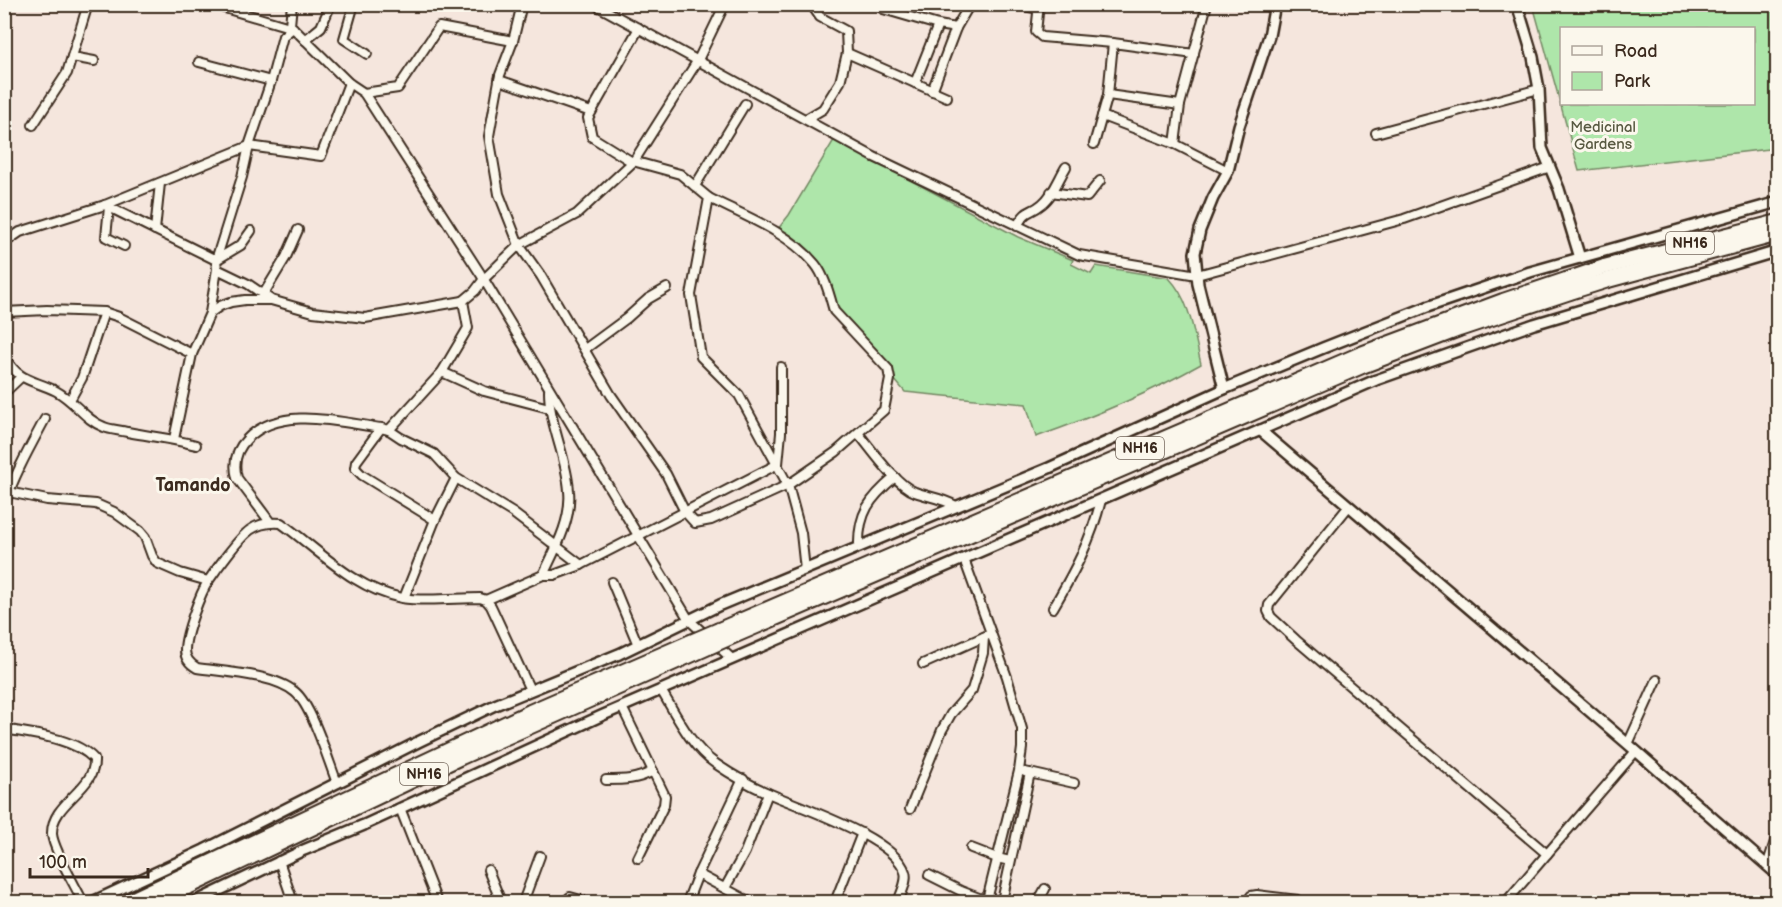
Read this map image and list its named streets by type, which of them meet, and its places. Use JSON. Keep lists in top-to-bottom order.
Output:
{
  "streets": {
    "highway": ["NH16"]
  },
  "districts": ["Tamando"],
  "parks": ["Medicinal Gardens"],
  "legend": ["Road", "Park"],
  "scale_bar": "100 m"
}
